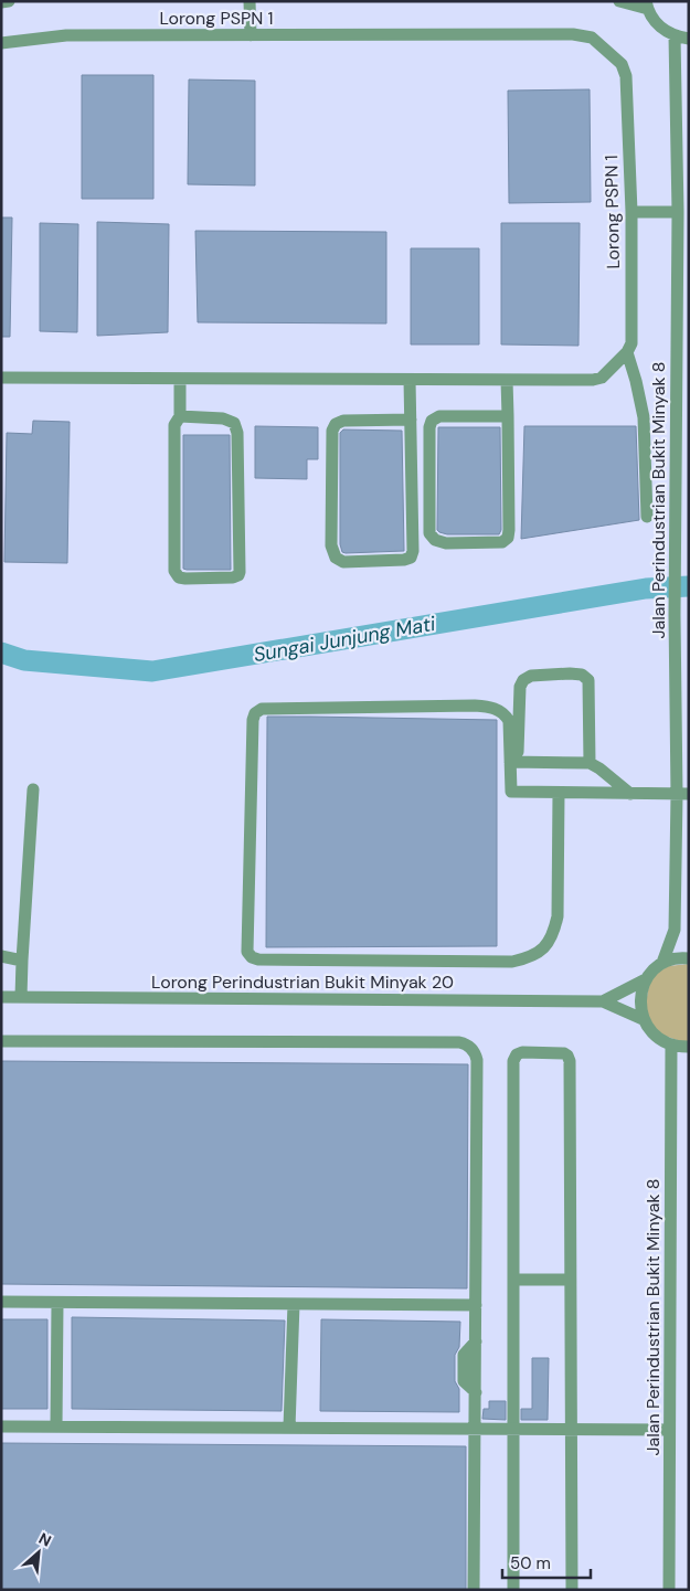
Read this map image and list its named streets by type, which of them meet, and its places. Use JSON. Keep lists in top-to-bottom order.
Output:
{
  "streets": {
    "street": ["Lorong PSPN 1", "Jalan Perindustrian Bukit Minyak 8", "Lorong Perindustrian Bukit Minyak 20"]
  },
  "water": ["Sungai Junjung Mati"],
  "scale_bar": "50 m",
  "north": "top right"
}
